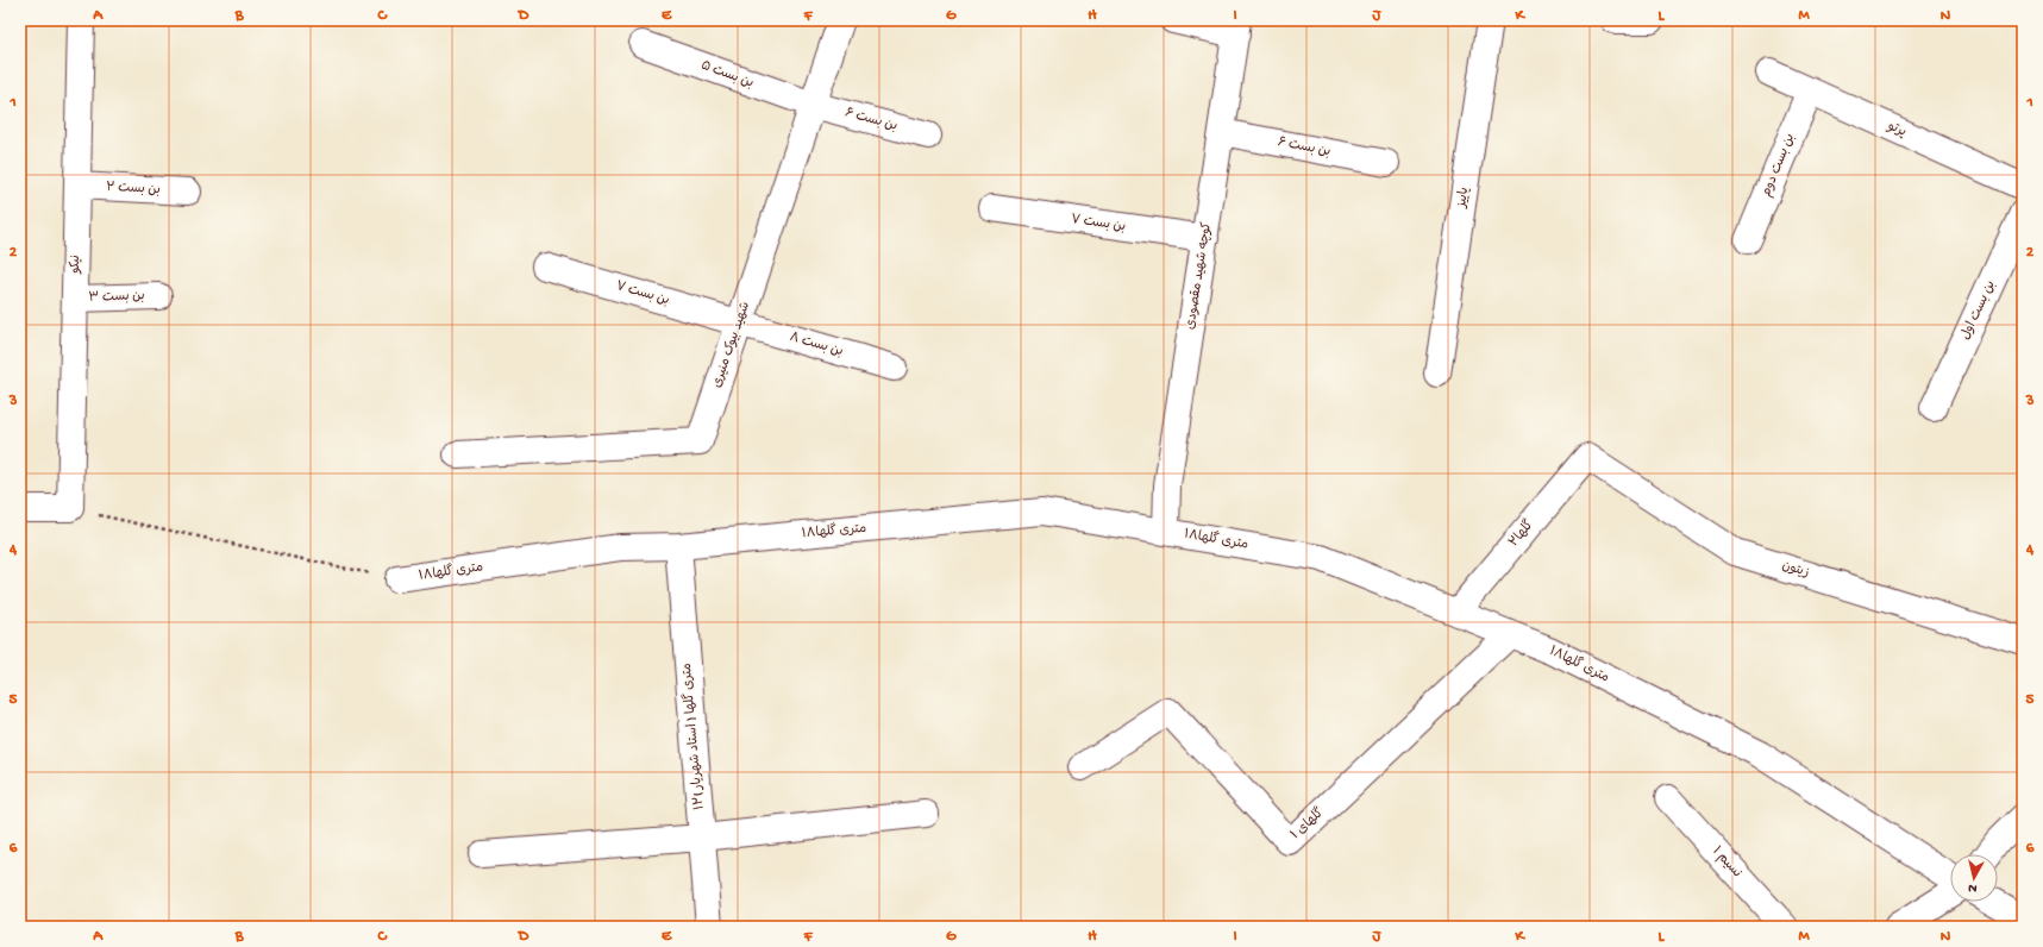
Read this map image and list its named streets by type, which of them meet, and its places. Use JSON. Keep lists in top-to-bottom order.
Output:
{
  "streets": {
    "street": [
      "بن بست ۵",
      "بن بست ۶",
      "پرتو",
      "بن بست دوم",
      "بن بست ۲",
      "پاییز",
      "بن بست ۷",
      "نیکو",
      "کوچه شهید مقصودی",
      "بن بست ۳",
      "بن بست اول",
      "شهید بیوک منیری",
      "بن بست ۸",
      "۱۸متری گلها",
      "گلها۲",
      "زیتون",
      "۱۲متری گلها ( استاد شهریار )",
      "گلهای ۱",
      "نسیم ۱"
    ]
  },
  "crossings": [
    ["بن بست ۵", "بن بست ۶"],
    ["بن بست ۵", "شهید بیوک منیری"],
    ["بن بست ۶", "کوچه شهید مقصودی"],
    ["بن بست ۶", "شهید بیوک منیری"],
    ["پرتو", "بن بست دوم"],
    ["بن بست ۲", "نیکو"],
    ["بن بست ۷", "کوچه شهید مقصودی"],
    ["بن بست ۷", "شهید بیوک منیری"],
    ["بن بست ۷", "بن بست ۸"],
    ["نیکو", "بن بست ۳"],
    ["کوچه شهید مقصودی", "۱۸متری گلها"],
    ["شهید بیوک منیری", "بن بست ۸"],
    ["۱۸متری گلها", "گلها۲"],
    ["۱۸متری گلها", "۱۲متری گلها ( استاد شهریار )"],
    ["۱۸متری گلها", "گلهای ۱"],
    ["گلها۲", "زیتون"]
  ],
  "north": "bottom",
  "grid": {
    "columns": [
      "A",
      "B",
      "C",
      "D",
      "E",
      "F",
      "G",
      "H",
      "I",
      "J",
      "K",
      "L",
      "M",
      "N"
    ],
    "rows": [
      "1",
      "2",
      "3",
      "4",
      "5",
      "6"
    ]
  }
}
